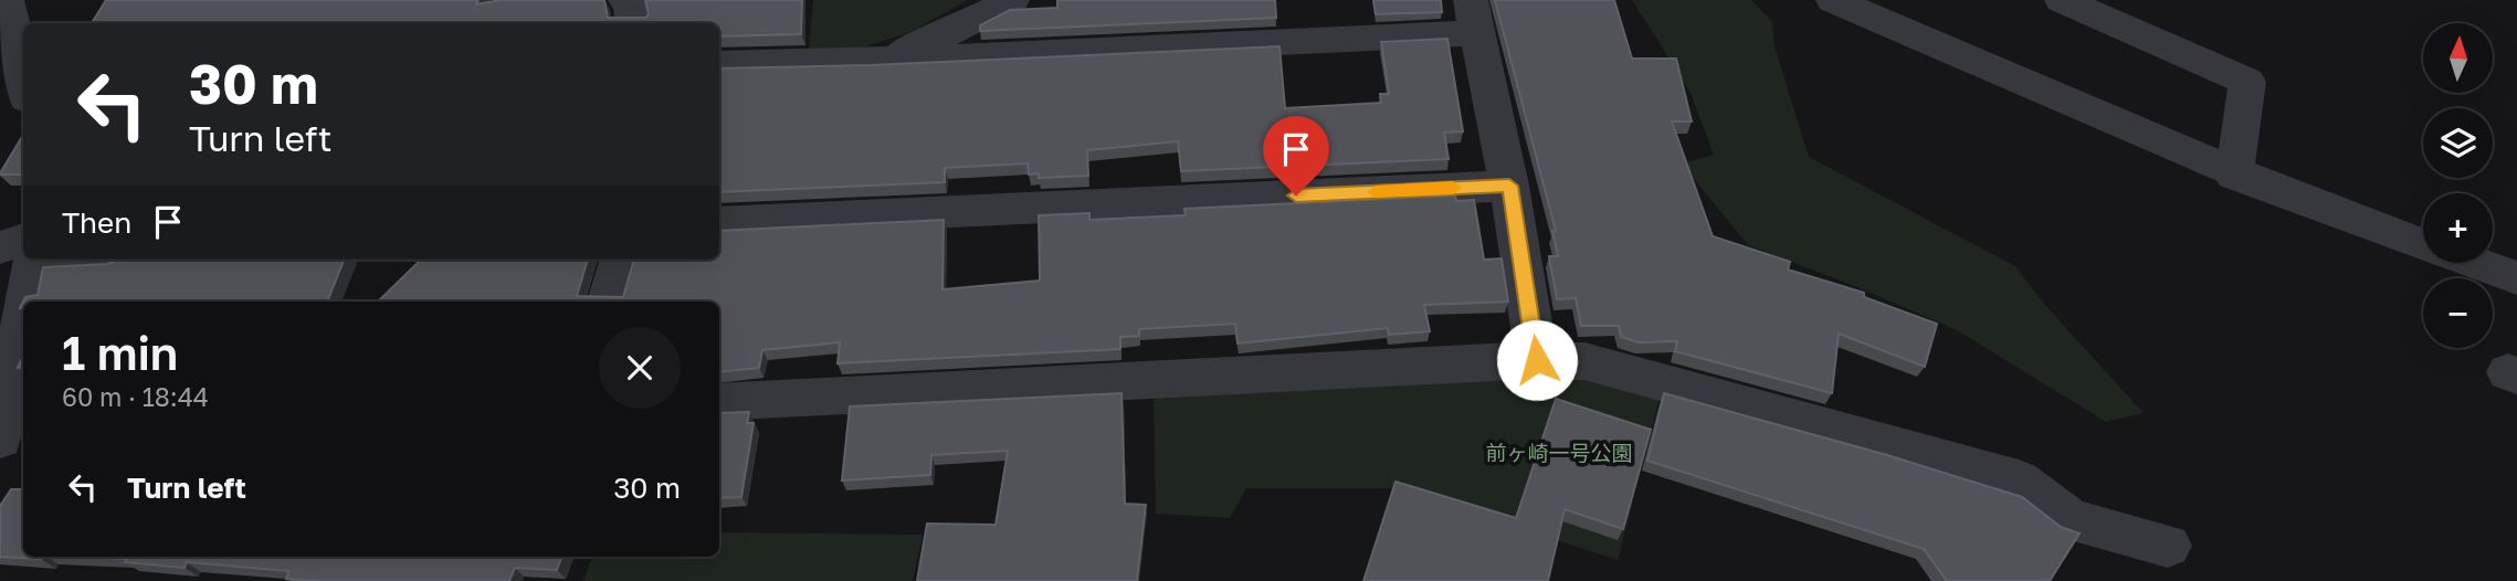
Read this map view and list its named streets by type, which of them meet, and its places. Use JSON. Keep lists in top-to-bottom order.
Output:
{
  "parks": ["前ヶ崎一号公園"],
  "north": "top",
  "page": {
    "map_buttons": ["+", "−"],
    "turn": ["30 m", "Turn left"],
    "then": "Then",
    "heading": ["1 min", "60 m · 18:44"],
    "list": [
      {
        "name": "Turn left",
        "value": "30 m"
      }
    ]
  }
}
